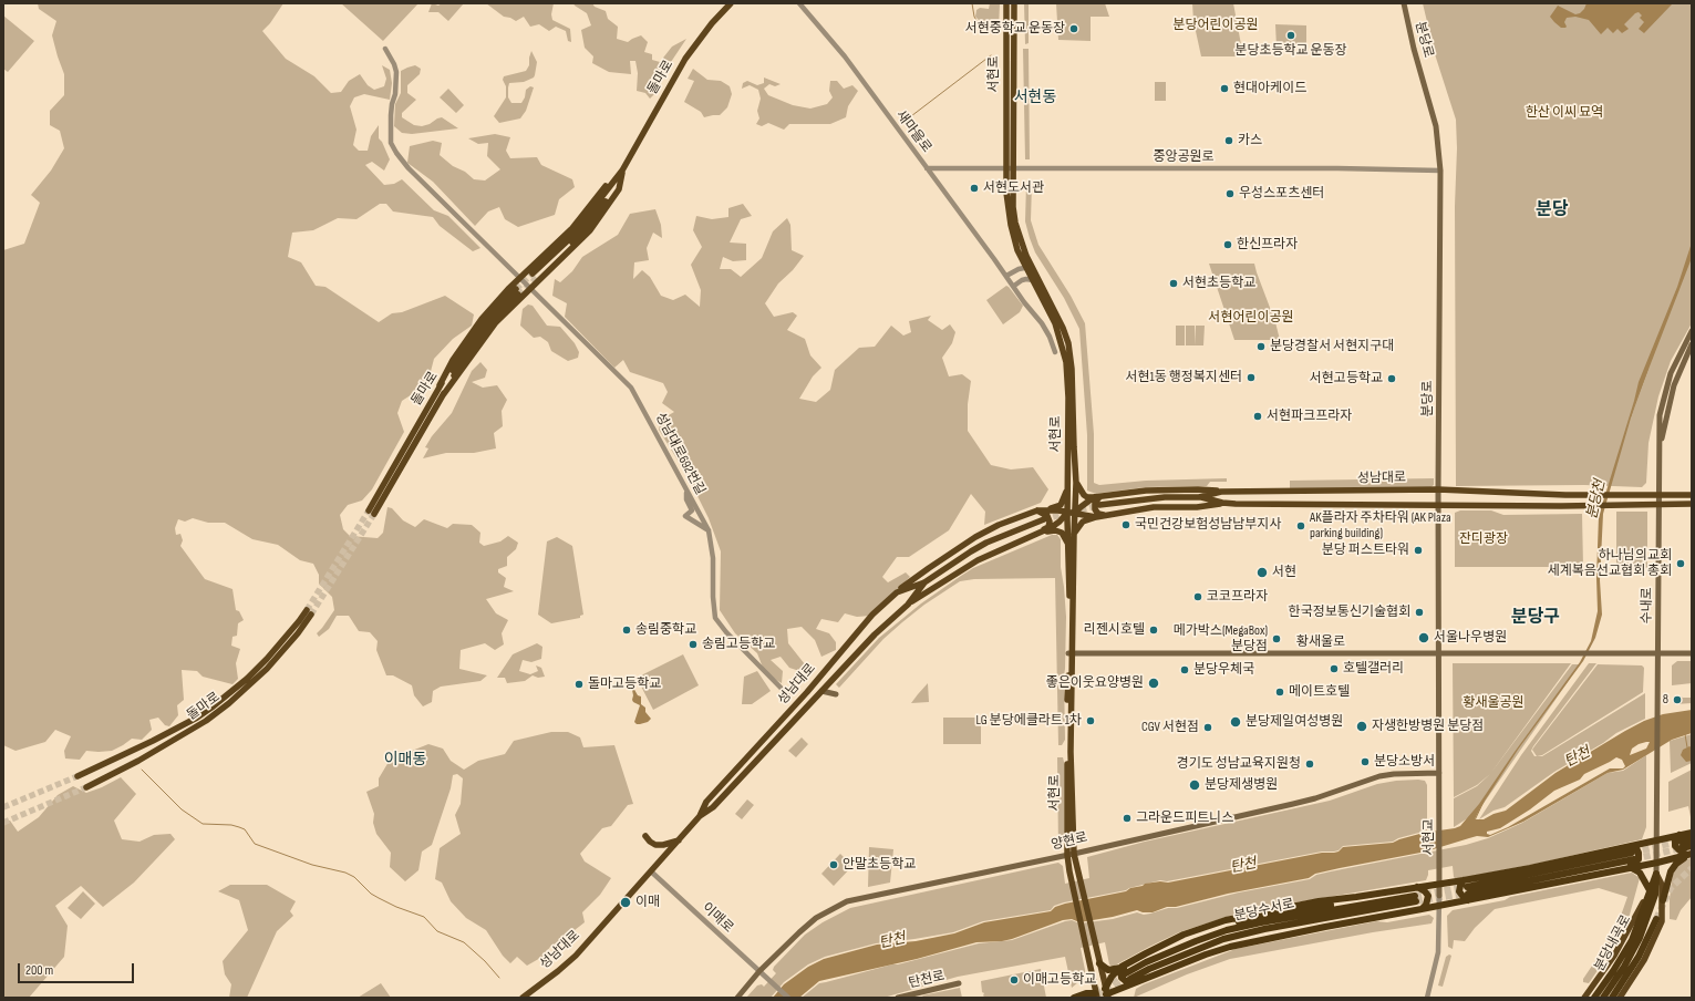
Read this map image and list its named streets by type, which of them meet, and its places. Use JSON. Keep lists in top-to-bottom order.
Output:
{
  "streets": {
    "highway": ["분당수서로", "분당내곡로"],
    "main road": [
      "분당로",
      "서현로",
      "돌마로",
      "성남대로",
      "수내로",
      "황새울로",
      "서현교",
      "양현로",
      "탄천로"
    ],
    "street": [
      "새마을로",
      "중앙공원로",
      "성남대로692번길",
      "이매로"
    ]
  },
  "crossings": [
    ["분당로", "중앙공원로"],
    ["분당로", "성남대로"],
    ["분당로", "황새울로"],
    ["분당로", "서현교"],
    ["분당로", "양현로"],
    ["서현로", "중앙공원로"],
    ["서현로", "황새울로"],
    ["서현로", "양현로"],
    ["새마을로", "중앙공원로"],
    ["성남대로", "수내로"],
    ["성남대로", "이매로"],
    ["수내로", "황새울로"],
    ["양현로", "이매로"]
  ],
  "districts": [
    "서현동",
    "분당",
    "분당구",
    "이매동"
  ],
  "water": ["분당천", "탄천"],
  "parks": [
    "분당어린이공원",
    "한산 이씨 묘역",
    "서현어린이공원",
    "잔디광장",
    "황새울공원"
  ],
  "places": [
    "서현중학교 운동장",
    "분당초등학교 운동장",
    "현대아케이드",
    "카스",
    "서현도서관",
    "우성스포츠센터",
    "한신프라자",
    "서현초등학교",
    "분당경찰서 서현지구대",
    "서현1동 행정복지센터",
    "서현고등학교",
    "서현파크프라자",
    "국민건강보험성남남부지사",
    "AK플라자 주차타워 (AK Plaza parking building)",
    "분당 퍼스트타워",
    "하나님의교회 세계복음선교협회 총회",
    "서현",
    "코코프라자",
    "한국정보통신기술협회",
    "송림중학교",
    "리젠시호텔",
    "서울나우병원",
    "메가박스(MegaBox) 분당점",
    "송림고등학교",
    "호텔갤러리",
    "분당우체국",
    "좋은이웃요양병원",
    "돌마고등학교",
    "메이트호텔",
    "8",
    "LG 분당에클라트 1차",
    "분당제일여성병원",
    "자생한방병원 분당점",
    "CGV 서현점",
    "분당소방서",
    "경기도 성남교육지원청",
    "분당제생병원",
    "그라운드피트니스",
    "안말초등학교",
    "이매",
    "이매고등학교"
  ],
  "scale_bar": "200 m"
}
